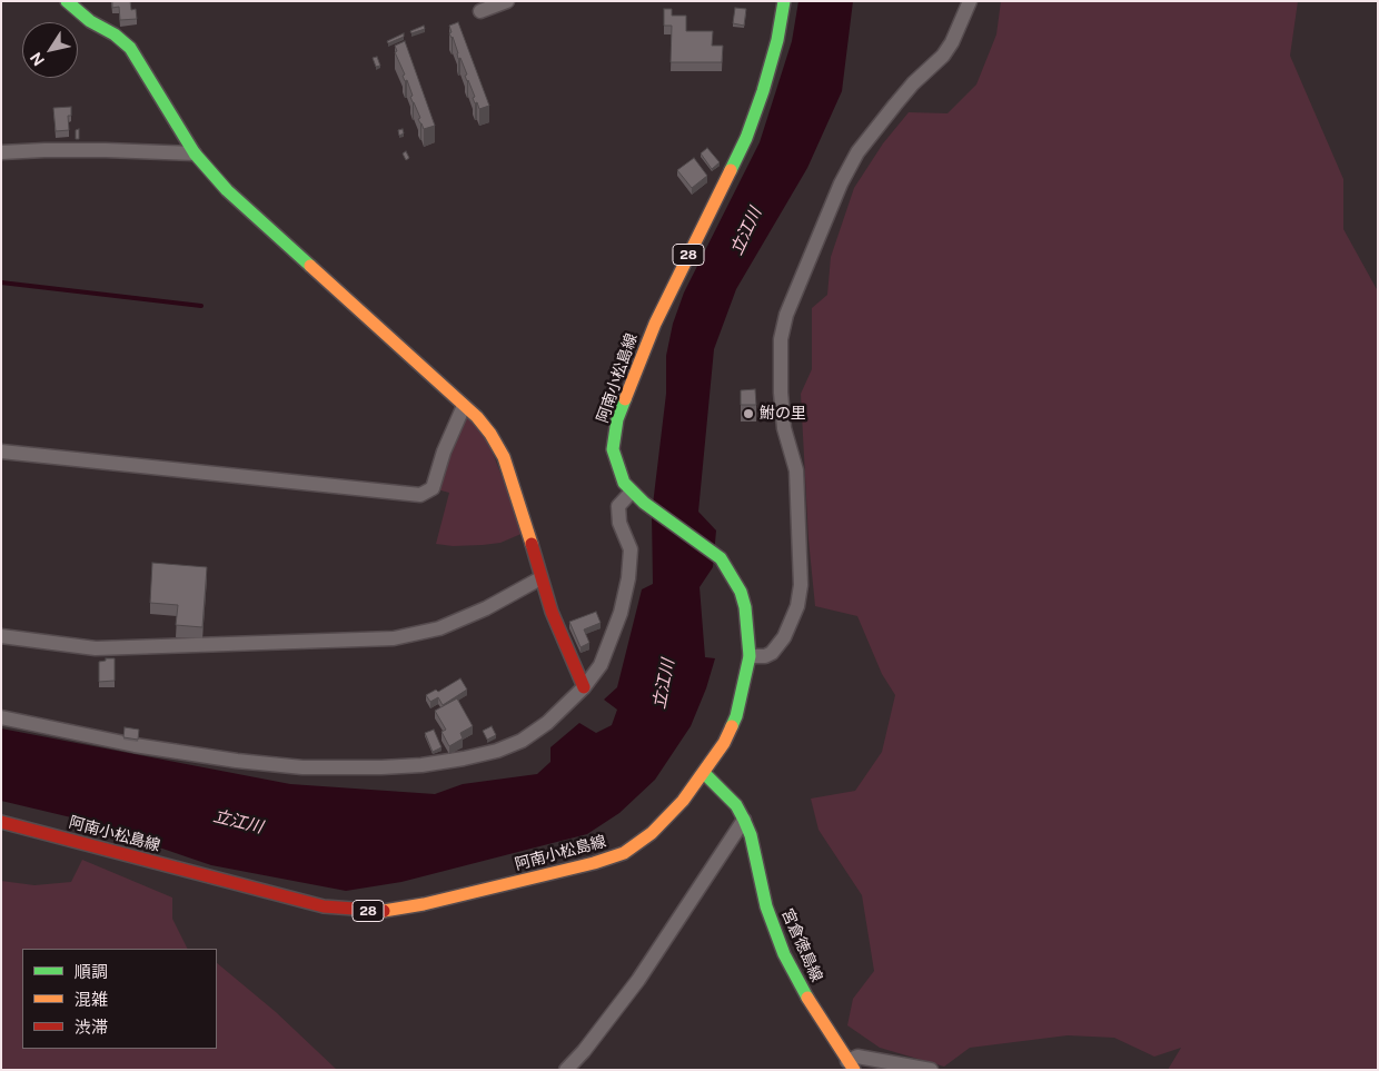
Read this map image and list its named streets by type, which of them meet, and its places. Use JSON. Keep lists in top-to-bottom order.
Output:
{
  "streets": {
    "main road": ["28", "阿南小松島線", "宮倉徳島線"]
  },
  "crossings": [
    ["阿南小松島線", "宮倉徳島線"]
  ],
  "water": ["立江川"],
  "places": ["鮒の里"],
  "legend": ["順調", "混雑", "渋滞"],
  "north": "bottom left"
}
